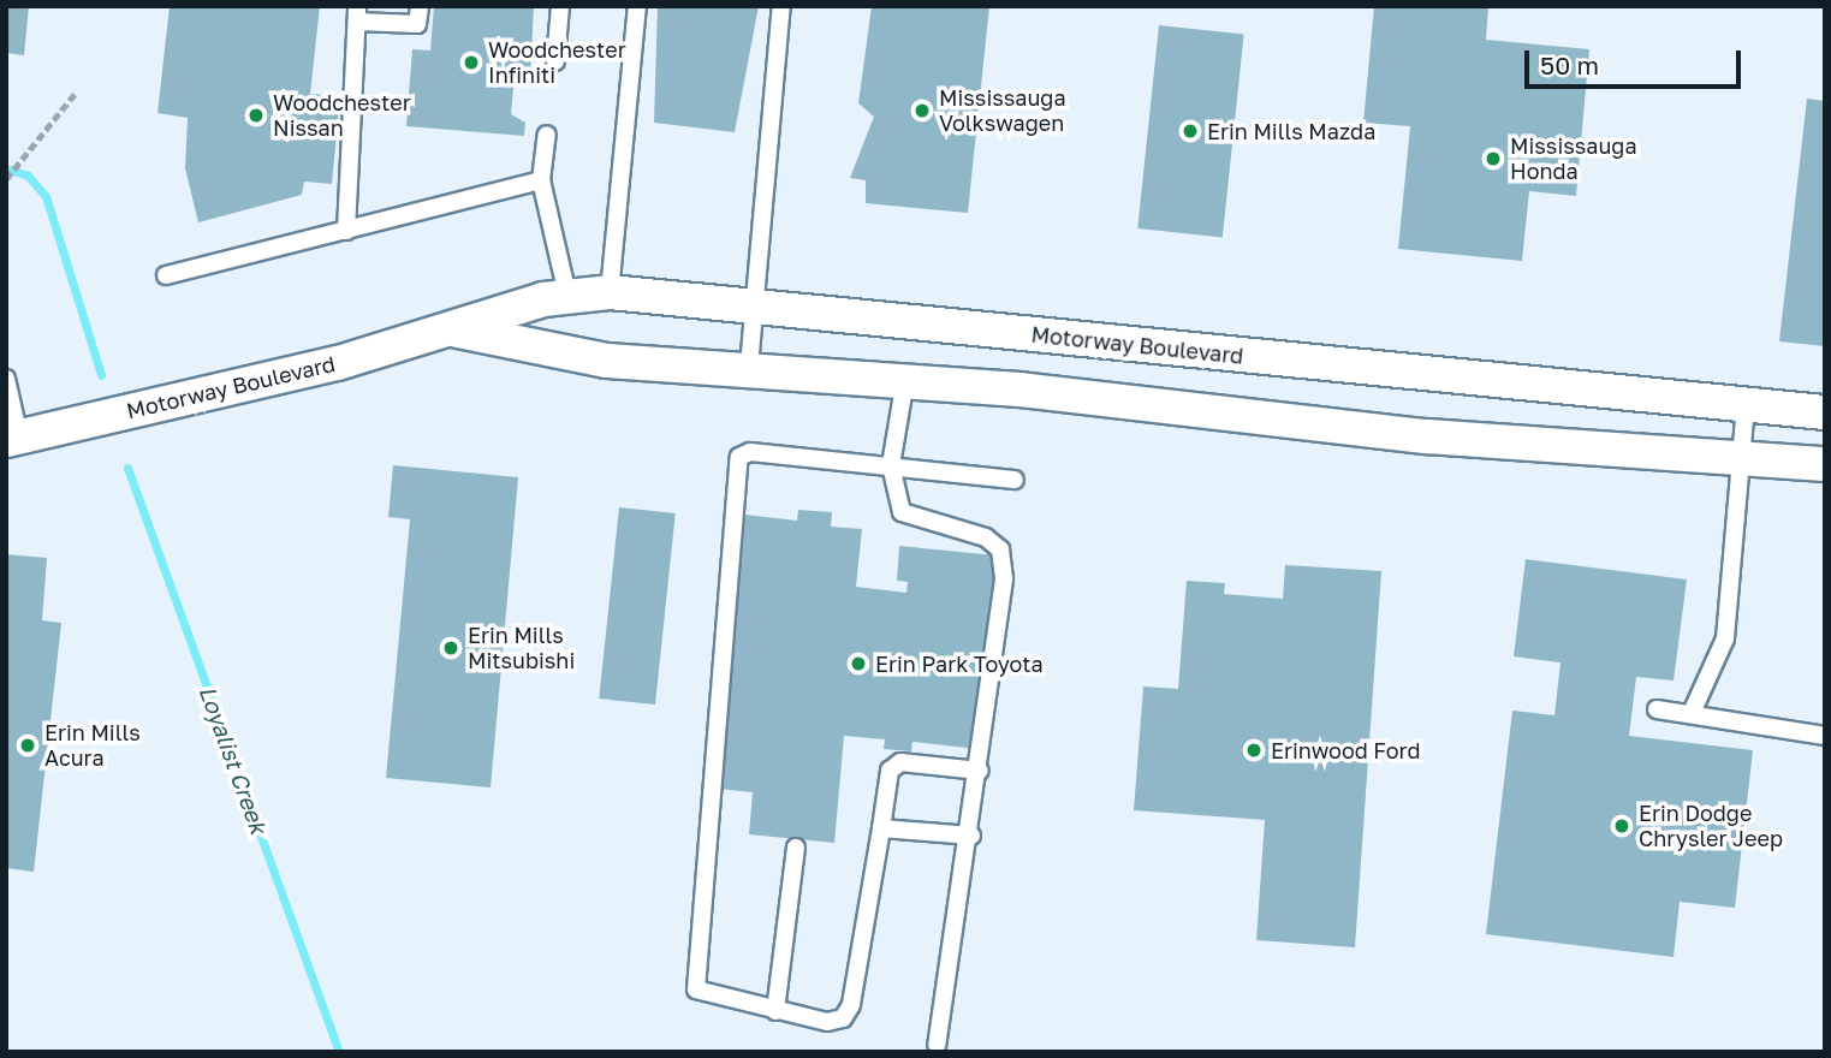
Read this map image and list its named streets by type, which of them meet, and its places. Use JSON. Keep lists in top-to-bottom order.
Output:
{
  "streets": {
    "street": ["Motorway Boulevard"]
  },
  "water": ["Loyalist Creek"],
  "places": [
    "Woodchester Infiniti",
    "Mississauga Volkswagen",
    "Woodchester Nissan",
    "Erin Mills Mazda",
    "Mississauga Honda",
    "Erin Mills Mitsubishi",
    "Erin Park Toyota",
    "Erin Mills Acura",
    "Erinwood Ford",
    "Erin Dodge Chrysler Jeep"
  ],
  "scale_bar": "50 m"
}
